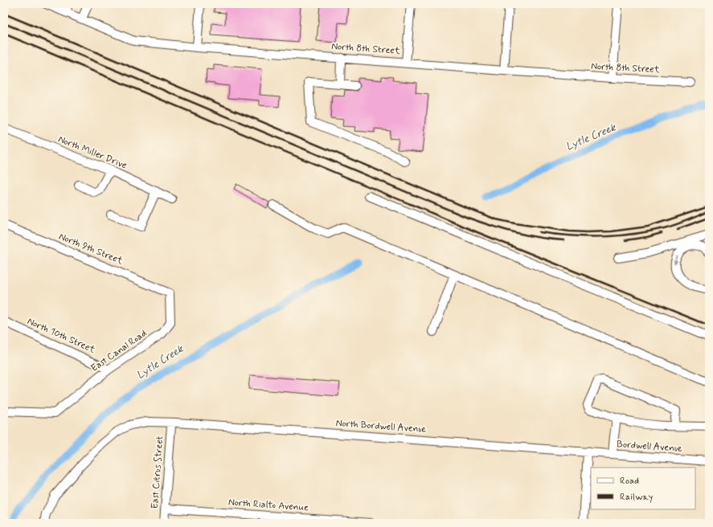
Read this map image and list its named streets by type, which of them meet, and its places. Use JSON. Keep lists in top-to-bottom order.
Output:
{
  "streets": {
    "street": [
      "North 8th Street",
      "North Miller Drive",
      "North 9th Street",
      "North 10th Street",
      "East Canal Road",
      "North Bordwell Avenue",
      "Bordwell Avenue",
      "East Citrus Street",
      "North Rialto Avenue"
    ]
  },
  "crossings": [
    ["North 9th Street", "East Canal Road"],
    ["North 10th Street", "East Canal Road"],
    ["North Bordwell Avenue", "Bordwell Avenue"],
    ["North Bordwell Avenue", "East Citrus Street"],
    ["East Citrus Street", "North Rialto Avenue"]
  ],
  "water": ["Lytle Creek"],
  "legend": ["Road", "Railway"]
}
